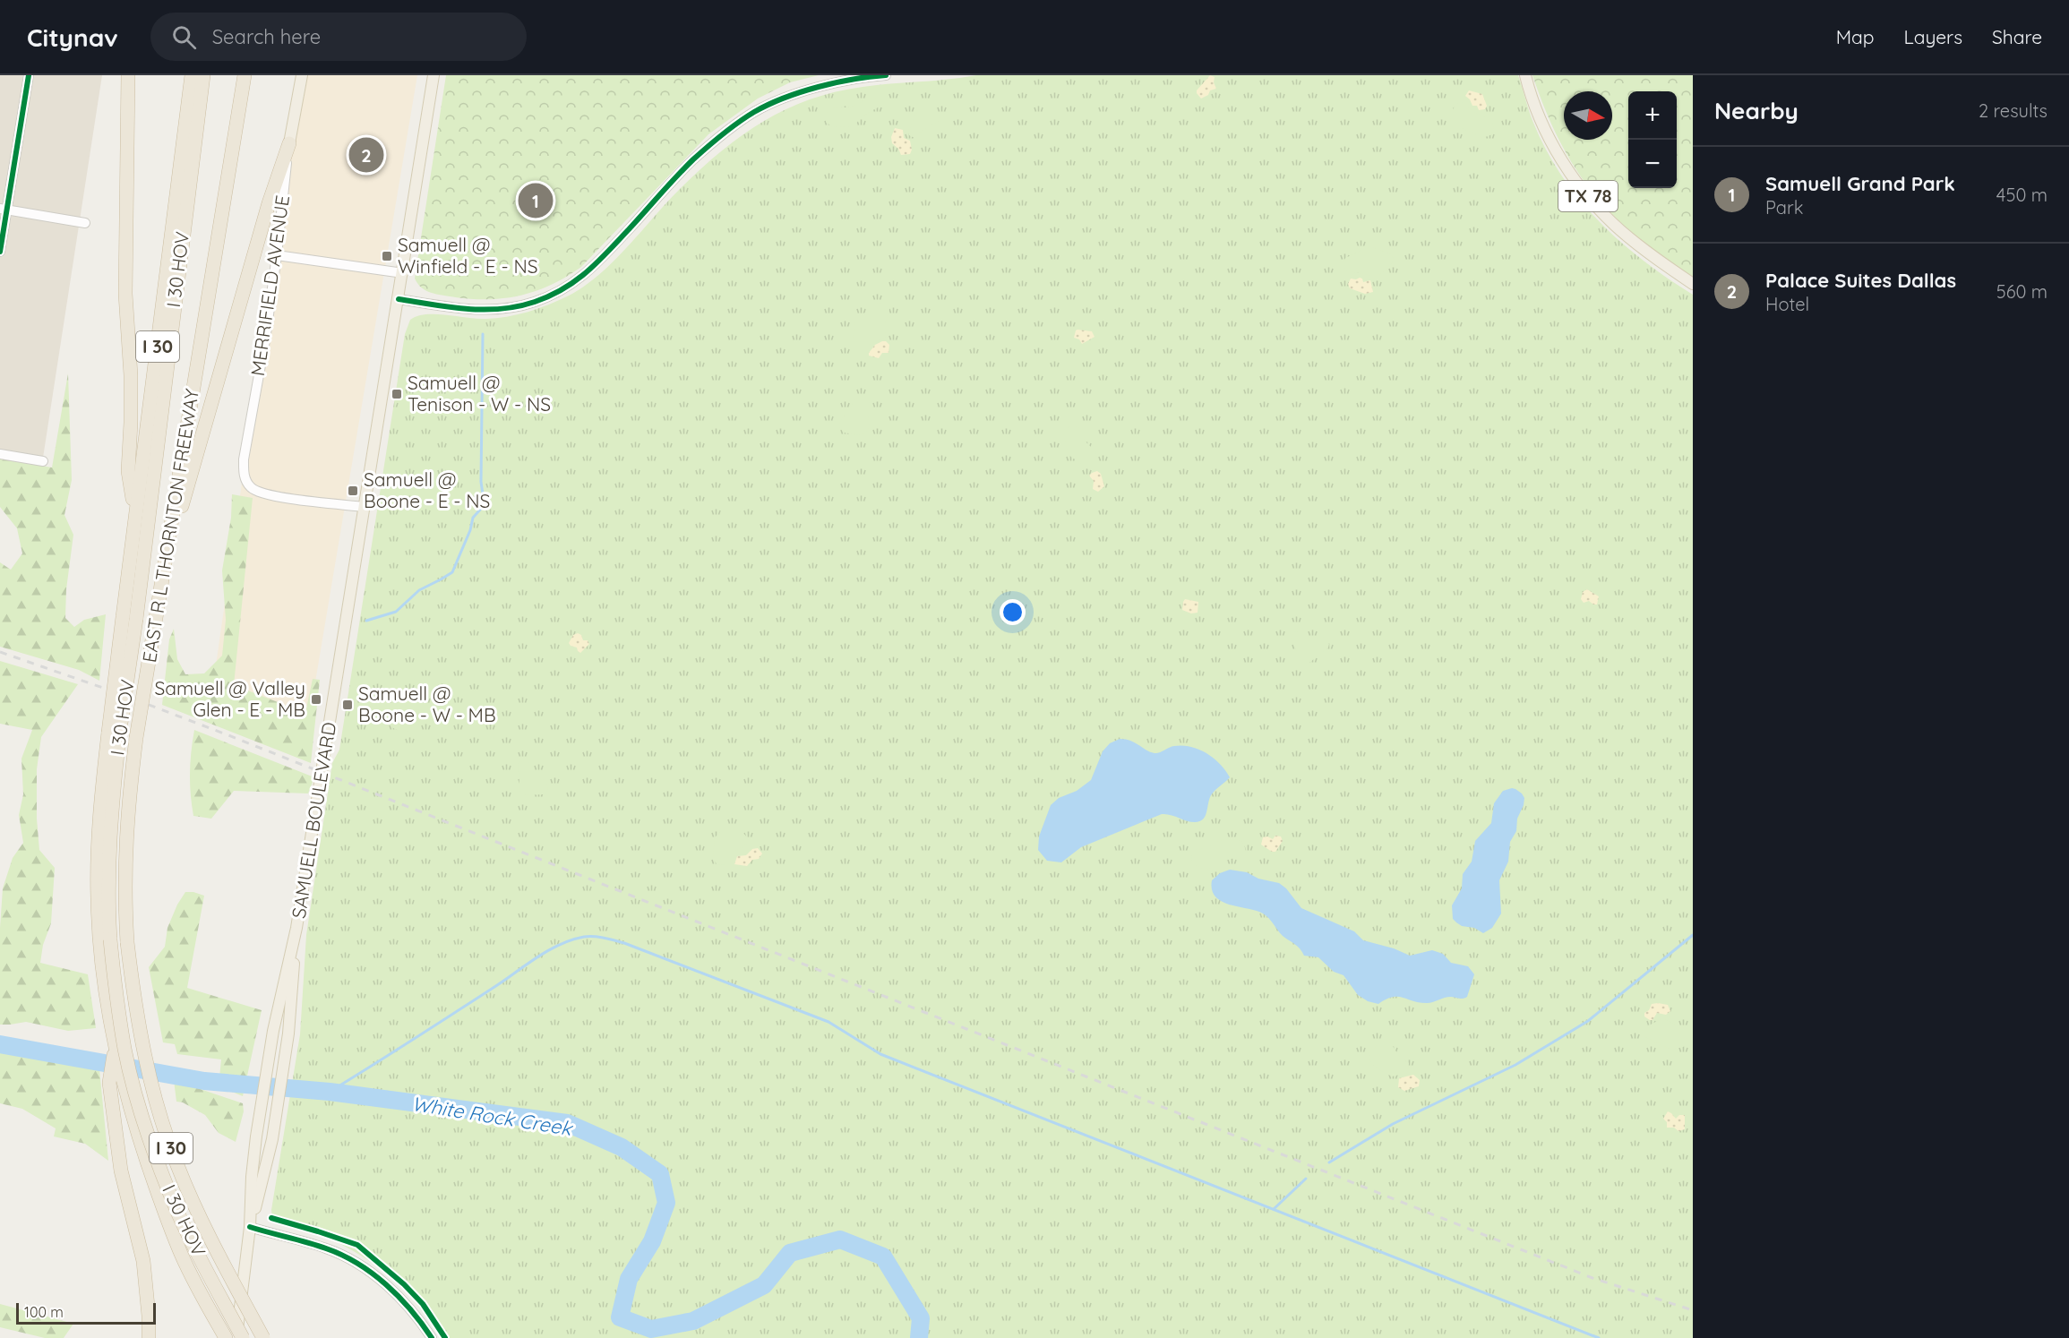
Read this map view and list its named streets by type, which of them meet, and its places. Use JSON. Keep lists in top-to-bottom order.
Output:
{
  "streets": {
    "highway": ["I 30 HOV", "I 30", "EAST R L THORNTON FREEWAY"],
    "main road": ["TX 78", "MERRIFIELD AVENUE", "SAMUELL BOULEVARD"]
  },
  "crossings": [
    ["I 30 HOV", "EAST R L THORNTON FREEWAY"],
    ["MERRIFIELD AVENUE", "SAMUELL BOULEVARD"]
  ],
  "water": ["White Rock Creek"],
  "places": {
    "transit": [
      "Samuell @ Winfield - E - NS",
      "Samuell @ Tenison - W - NS",
      "Samuell @ Boone - E - NS",
      "Samuell @ Valley Glen - E - MB",
      "Samuell @ Boone - W - MB"
    ]
  },
  "scale_bar": "100 m",
  "north": "right",
  "page": {
    "header": "Citynav",
    "search": "Search here",
    "nav": ["Map", "Layers", "Share"],
    "heading": ["Nearby", "2 results"],
    "map_buttons": ["+", "−"],
    "pins": ["2", "1"],
    "list": [
      {
        "mark": "1",
        "name": "Samuell Grand Park",
        "note": "Park",
        "value": "450 m"
      },
      {
        "mark": "2",
        "name": "Palace Suites Dallas",
        "note": "Hotel",
        "value": "560 m"
      }
    ],
    "scale": "100 m"
  }
}
